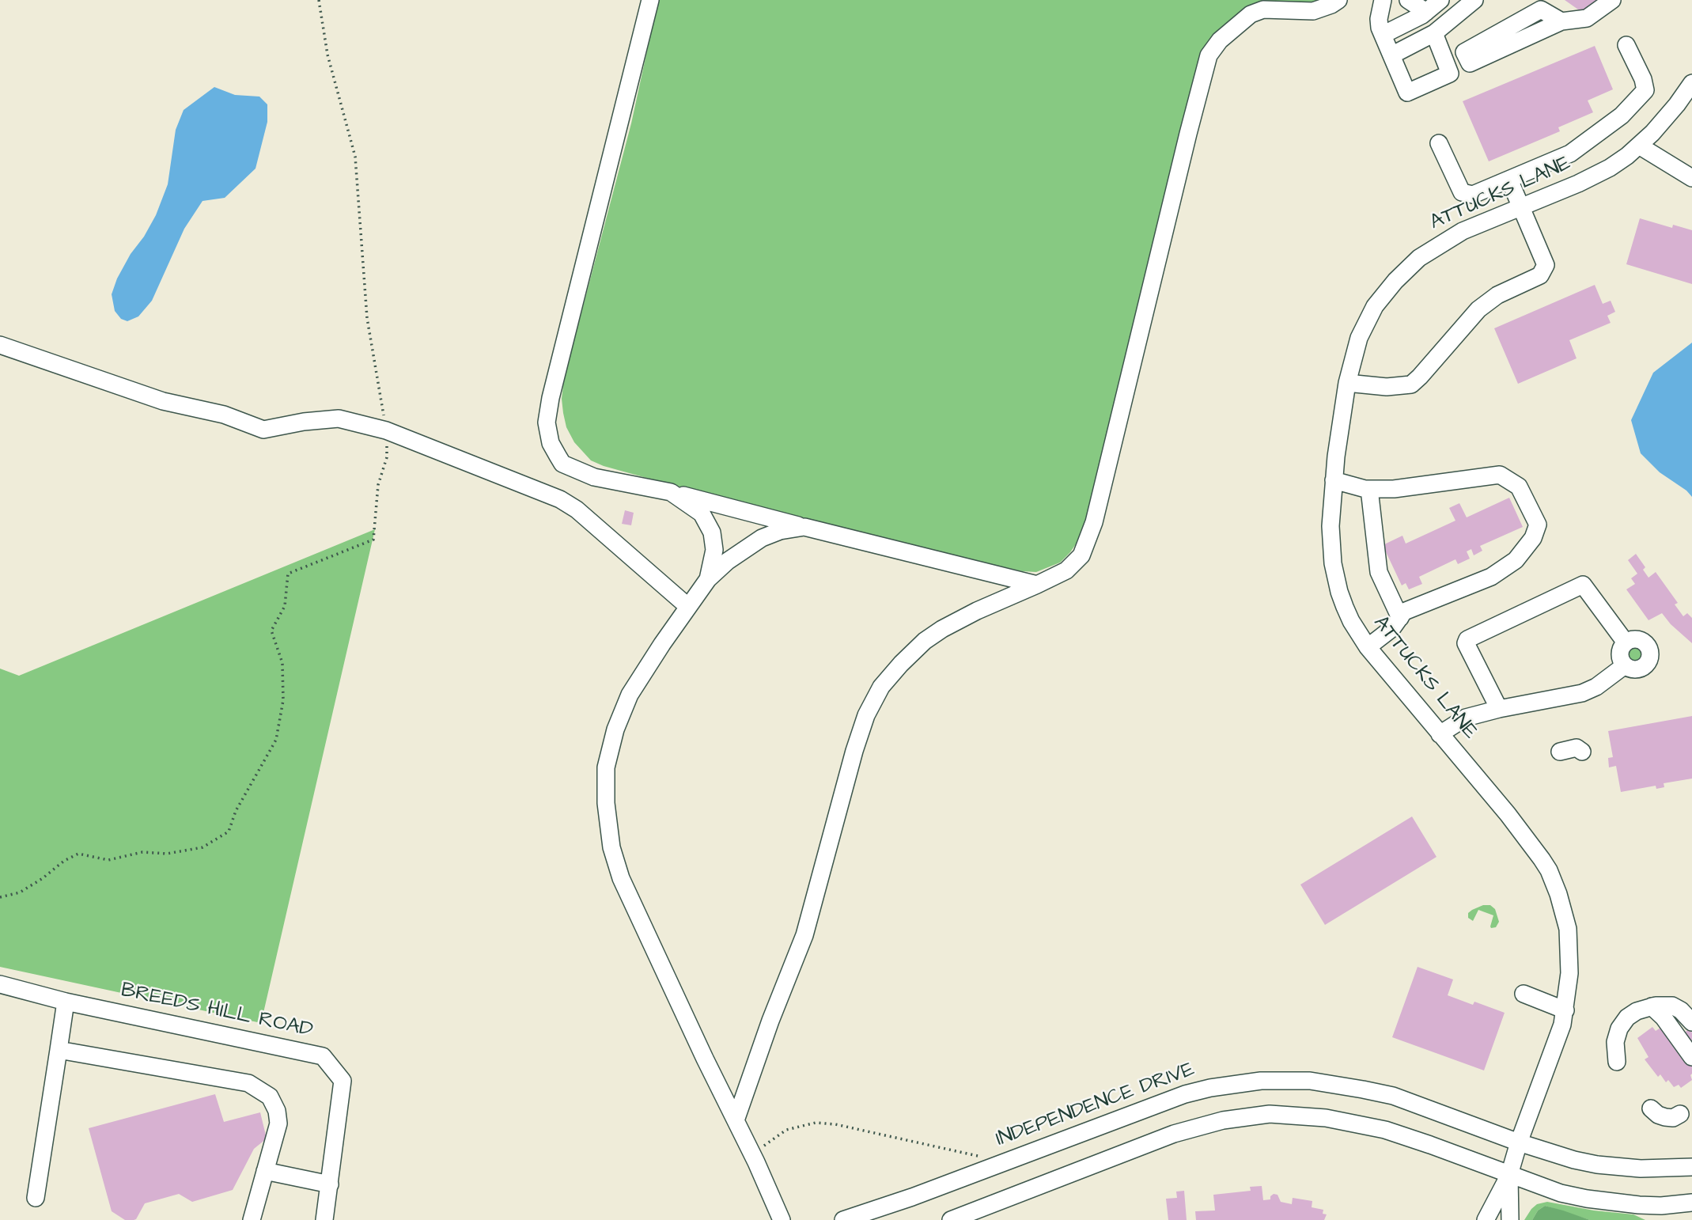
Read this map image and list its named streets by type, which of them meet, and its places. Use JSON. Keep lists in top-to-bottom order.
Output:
{
  "streets": {
    "street": ["ATTUCKS LANE", "BREEDS HILL ROAD", "INDEPENDENCE DRIVE"]
  },
  "crossings": [
    ["ATTUCKS LANE", "INDEPENDENCE DRIVE"]
  ]
}
